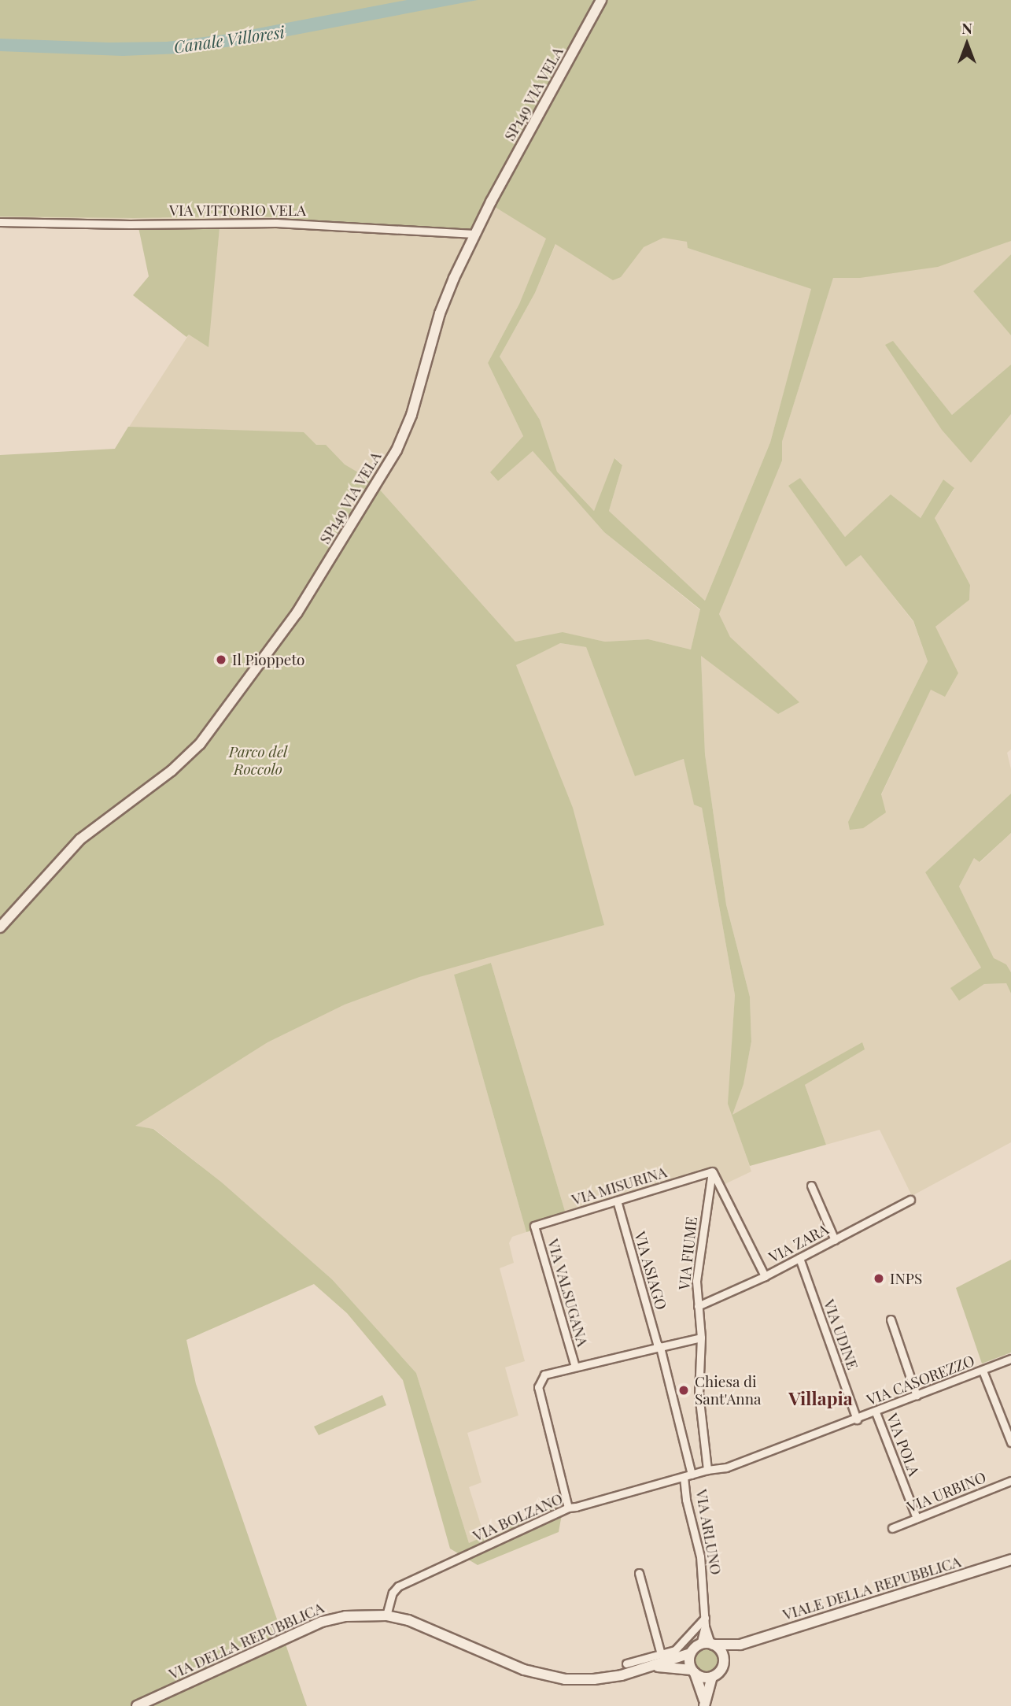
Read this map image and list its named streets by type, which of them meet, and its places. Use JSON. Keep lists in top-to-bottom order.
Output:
{
  "streets": {
    "street": [
      "SP149 VIA VELA",
      "VIA VITTORIO VELA",
      "VIA MISURINA",
      "VIA ZARA",
      "VIA FIUME",
      "VIA ASIAGO",
      "VIA VALSUGANA",
      "VIA UDINE",
      "VIA CASOREZZO",
      "VIA POLA",
      "VIA URBINO",
      "VIA BOLZANO",
      "VIA ARLUNO",
      "VIALE DELLA REPUBBLICA",
      "VIA DELLA REPUBBLICA"
    ]
  },
  "crossings": [
    ["SP149 VIA VELA", "VIA VITTORIO VELA"],
    ["VIA MISURINA", "VIA FIUME"],
    ["VIA MISURINA", "VIA ASIAGO"],
    ["VIA MISURINA", "VIA VALSUGANA"],
    ["VIA ZARA", "VIA FIUME"],
    ["VIA ZARA", "VIA UDINE"],
    ["VIA FIUME", "VIA CASOREZZO"],
    ["VIA ASIAGO", "VIA CASOREZZO"],
    ["VIA UDINE", "VIA CASOREZZO"],
    ["VIA CASOREZZO", "VIA POLA"],
    ["VIA CASOREZZO", "VIA BOLZANO"],
    ["VIA CASOREZZO", "VIA ARLUNO"],
    ["VIA POLA", "VIA URBINO"],
    ["VIA BOLZANO", "VIA ARLUNO"],
    ["VIA BOLZANO", "VIA DELLA REPUBBLICA"],
    ["VIA ARLUNO", "VIA DELLA REPUBBLICA"]
  ],
  "districts": ["Villapia"],
  "water": ["Canale Villoresi"],
  "parks": ["Parco del Roccolo"],
  "places": ["Il Pioppeto", "INPS", "Chiesa di Sant'Anna"],
  "north": "top"
}
